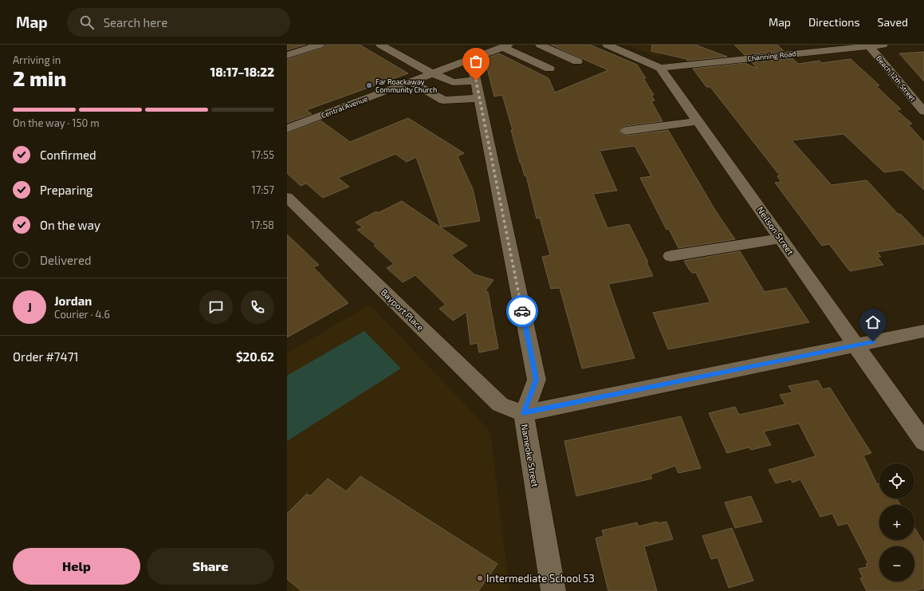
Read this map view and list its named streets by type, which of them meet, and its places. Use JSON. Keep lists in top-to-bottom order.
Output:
{
  "streets": {
    "street": [
      "Channing Road",
      "Beach 12th Street",
      "Central Avenue",
      "Neilson Street",
      "Bayport Place",
      "Nameoke Street"
    ]
  },
  "crossings": [
    ["Channing Road", "Beach 12th Street"],
    ["Channing Road", "Neilson Street"],
    ["Central Avenue", "Nameoke Street"],
    ["Bayport Place", "Nameoke Street"]
  ],
  "places": ["Far Roackaway Community Church", "Intermediate School 53"],
  "page": {
    "header": "Map",
    "search": "Search here",
    "nav": ["Map", "Directions", "Saved"],
    "heading": ["2 min", "Arriving in", "18:17–18:22"],
    "panel": [
      "Jordan",
      "Courier · 4.6",
      "Order #7471",
      "$20.62"
    ],
    "bar": "On the way · 150 m",
    "list": [
      ["Confirmed", "17:55"],
      ["Preparing", "17:57"],
      ["On the way", "17:58"],
      "Delivered"
    ],
    "round": "J",
    "map_buttons": ["+", "−"],
    "buttons": ["Help", "Share"]
  }
}
